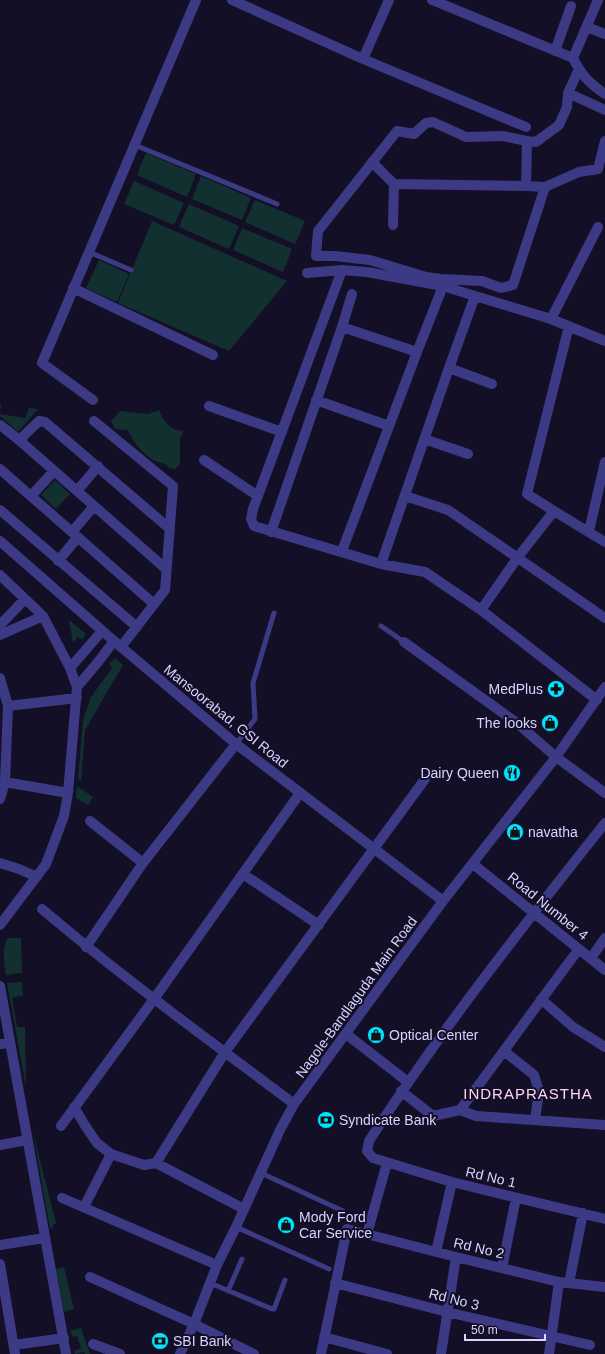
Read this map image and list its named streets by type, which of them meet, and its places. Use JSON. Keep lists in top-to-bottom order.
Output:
{
  "streets": {
    "street": [
      "Mansoorabad, GSI Road",
      "Road Number 4",
      "Nagole-Bandlaguda Main Road",
      "Rd No 1",
      "Rd No 2",
      "Rd No 3"
    ]
  },
  "crossings": [
    ["Mansoorabad, GSI Road", "Nagole-Bandlaguda Main Road"],
    ["Road Number 4", "Nagole-Bandlaguda Main Road"],
    ["Rd No 2", "Rd No 3"]
  ],
  "districts": ["INDRAPRASTHA"],
  "places": {
    "pharmacy": ["MedPlus"],
    "shop": [
      "The looks",
      "navatha",
      "Optical Center",
      "Mody Ford Car Service"
    ],
    "restaurant": ["Dairy Queen"],
    "bank": ["Syndicate Bank", "SBI Bank"]
  },
  "scale_bar": "50 m"
}
